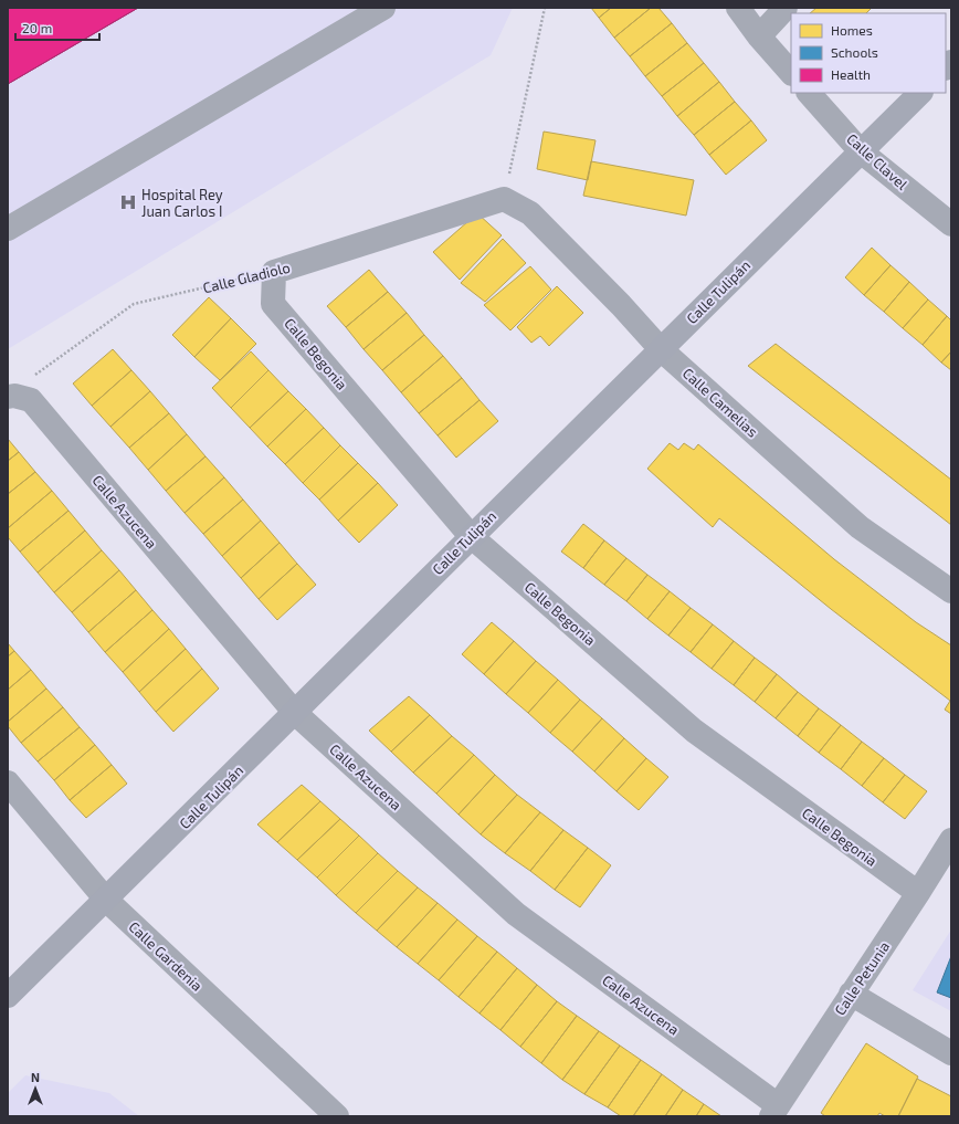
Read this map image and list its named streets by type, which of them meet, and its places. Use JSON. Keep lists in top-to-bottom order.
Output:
{
  "streets": {
    "street": [
      "Calle Clavel",
      "Calle Gladiolo",
      "Calle Tulipán",
      "Calle Begonia",
      "Calle Camelias",
      "Calle Azucena",
      "Calle Gardenia",
      "Calle Petunia"
    ]
  },
  "crossings": [
    ["Calle Clavel", "Calle Tulipán"],
    ["Calle Gladiolo", "Calle Begonia"],
    ["Calle Gladiolo", "Calle Camelias"],
    ["Calle Tulipán", "Calle Begonia"],
    ["Calle Tulipán", "Calle Camelias"],
    ["Calle Tulipán", "Calle Azucena"],
    ["Calle Tulipán", "Calle Gardenia"],
    ["Calle Begonia", "Calle Petunia"],
    ["Calle Azucena", "Calle Petunia"]
  ],
  "places": {
    "hospital": ["Hospital Rey Juan Carlos I"]
  },
  "legend": ["Homes", "Schools", "Health"],
  "scale_bar": "20 m",
  "north": "top"
}
